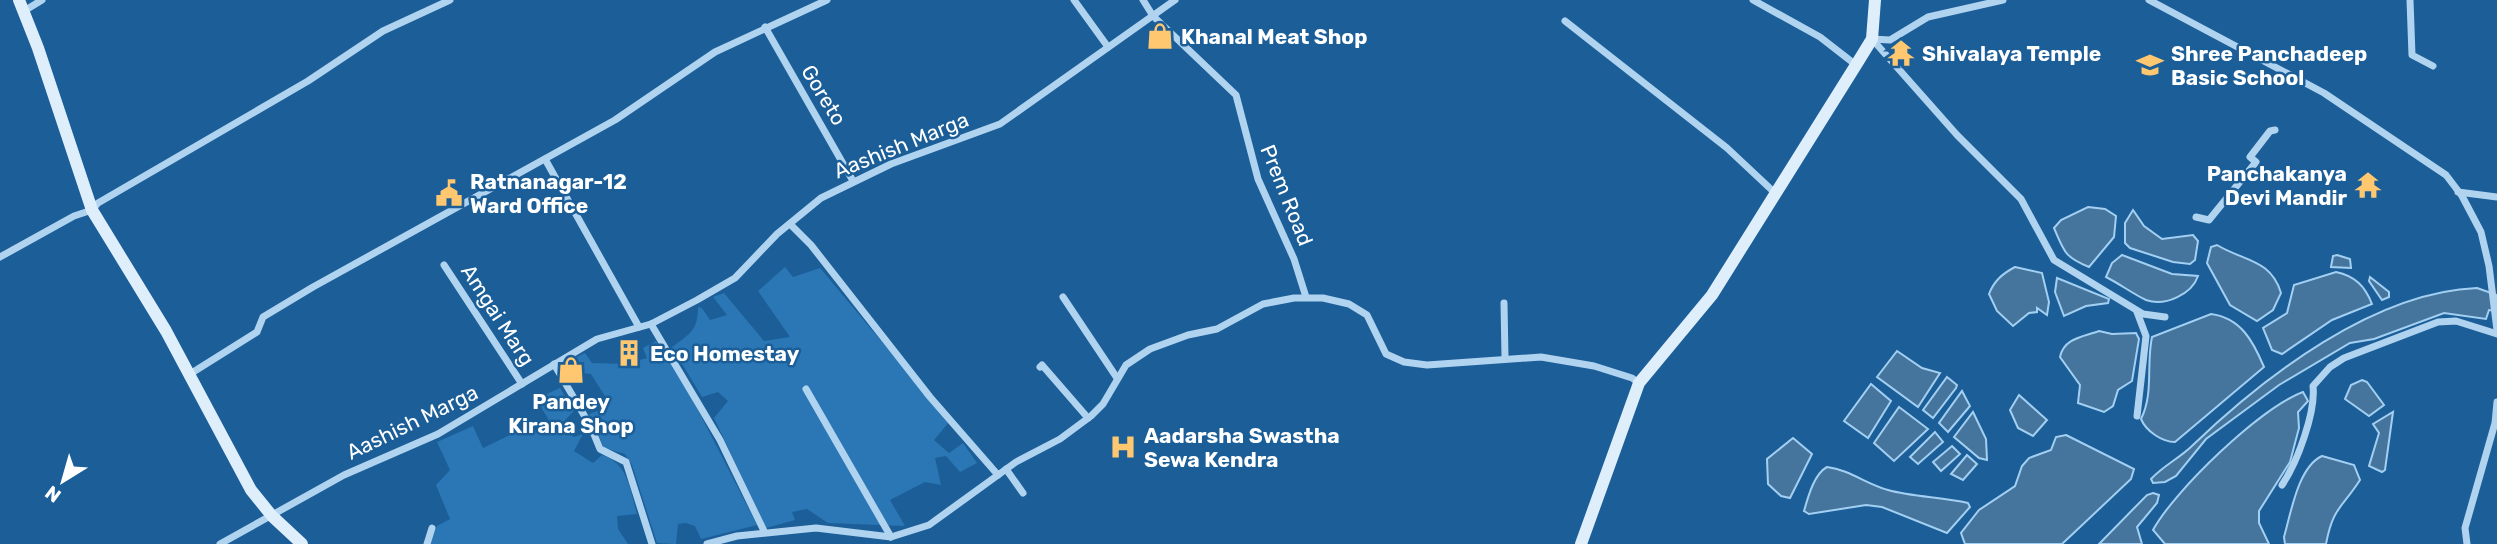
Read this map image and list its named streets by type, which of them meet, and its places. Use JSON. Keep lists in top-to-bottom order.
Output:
{
  "streets": {
    "street": [
      "Goreto",
      "Aashish Marga",
      "Prem Road",
      "Amgai Marg"
    ]
  },
  "crossings": [
    ["Goreto", "Aashish Marga"],
    ["Aashish Marga", "Prem Road"],
    ["Aashish Marga", "Amgai Marg"]
  ],
  "places": {
    "shop": ["Khanal Meat Shop", "Pandey Kirana Shop"],
    "temple": ["Shivalaya Temple", "Panchakanya Devi Mandir"],
    "school or university": ["Shree Panchadeep Basic School"],
    "public building": ["Ratnanagar-12 Ward Office"],
    "building": ["Eco Homestay"],
    "hospital": ["Aadarsha Swastha Sewa Kendra"]
  },
  "north": "bottom left"
}
